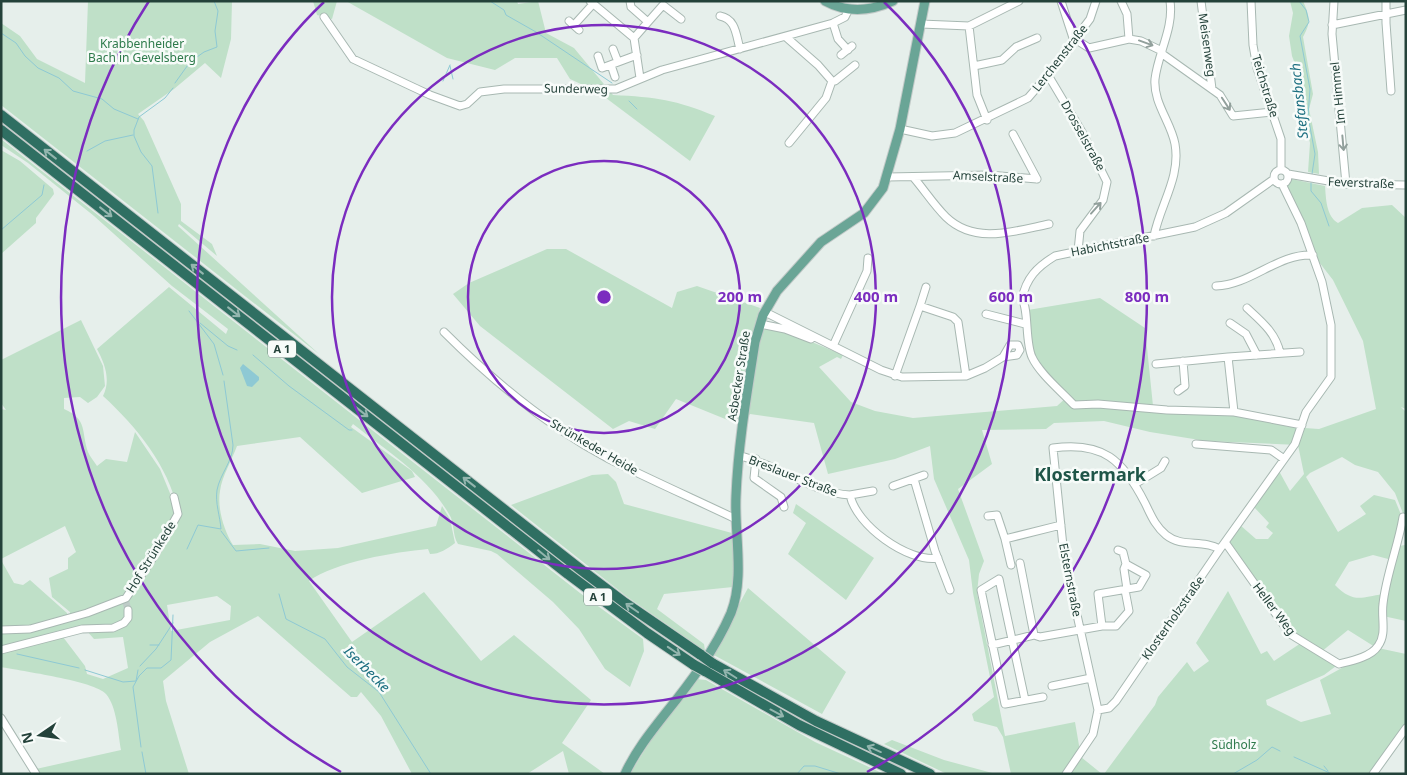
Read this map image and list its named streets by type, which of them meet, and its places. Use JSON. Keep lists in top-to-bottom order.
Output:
{
  "streets": {
    "highway": ["A 1"],
    "main road": ["Asbecker Straße"],
    "street": [
      "Meisenweg",
      "Lerchenstraße",
      "Teichstraße",
      "Sunderweg",
      "Im Himmel",
      "Drosselstraße",
      "Amselstraße",
      "Feverstraße",
      "Habichtstraße",
      "Strünkeder Heide",
      "Breslauer Straße",
      "Hof Strünkede",
      "Elsternstraße",
      "Heller Weg",
      "Klosterholzstraße"
    ]
  },
  "crossings": [
    ["Meisenweg", "Lerchenstraße"],
    ["Meisenweg", "Teichstraße"],
    ["Lerchenstraße", "Drosselstraße"],
    ["Lerchenstraße", "Asbecker Straße"],
    ["Teichstraße", "Feverstraße"],
    ["Teichstraße", "Habichtstraße"],
    ["Teichstraße", "Klosterholzstraße"],
    ["Im Himmel", "Feverstraße"],
    ["Drosselstraße", "Habichtstraße"],
    ["Amselstraße", "Asbecker Straße"],
    ["Feverstraße", "Habichtstraße"],
    ["Feverstraße", "Klosterholzstraße"],
    ["Habichtstraße", "Klosterholzstraße"],
    ["Asbecker Straße", "Strünkeder Heide"],
    ["Asbecker Straße", "Breslauer Straße"],
    ["Elsternstraße", "Klosterholzstraße"],
    ["Heller Weg", "Klosterholzstraße"]
  ],
  "one_way": ["Drosselstraße"],
  "districts": ["Klostermark"],
  "water": ["Stefansbach", "Iserbecke"],
  "parks": ["Krabbenheider Bach in Gevelsberg", "Südholz"],
  "north": "left",
  "rings": [
    "200 m",
    "400 m",
    "600 m",
    "800 m"
  ]
}
